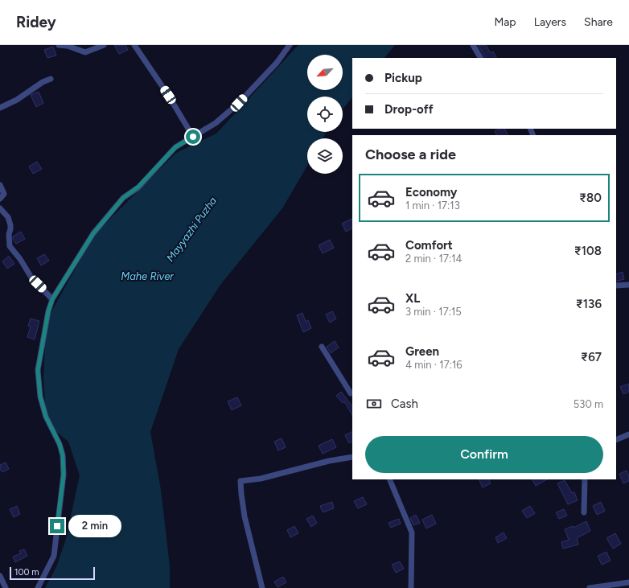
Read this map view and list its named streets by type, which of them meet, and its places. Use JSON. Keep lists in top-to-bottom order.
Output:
{
  "water": ["Mayyazhi Puzha", "Mahe River"],
  "scale_bar": "100 m",
  "north": "bottom left",
  "page": {
    "header": "Ridey",
    "nav": ["Map", "Layers", "Share"],
    "banner": ["Pickup", "Drop-off"],
    "heading": "Choose a ride",
    "list": [
      {
        "name": "Economy",
        "note": "1 min · 17:13",
        "value": "₹80"
      },
      {
        "name": "Comfort",
        "note": "2 min · 17:14",
        "value": "₹108"
      },
      {
        "name": "XL",
        "note": "3 min · 17:15",
        "value": "₹136"
      },
      {
        "name": "Green",
        "note": "4 min · 17:16",
        "value": "₹67"
      }
    ],
    "pay": ["Cash", "530 m"],
    "buttons": "Confirm",
    "bubble": "2 min",
    "scale": "100 m"
  }
}
